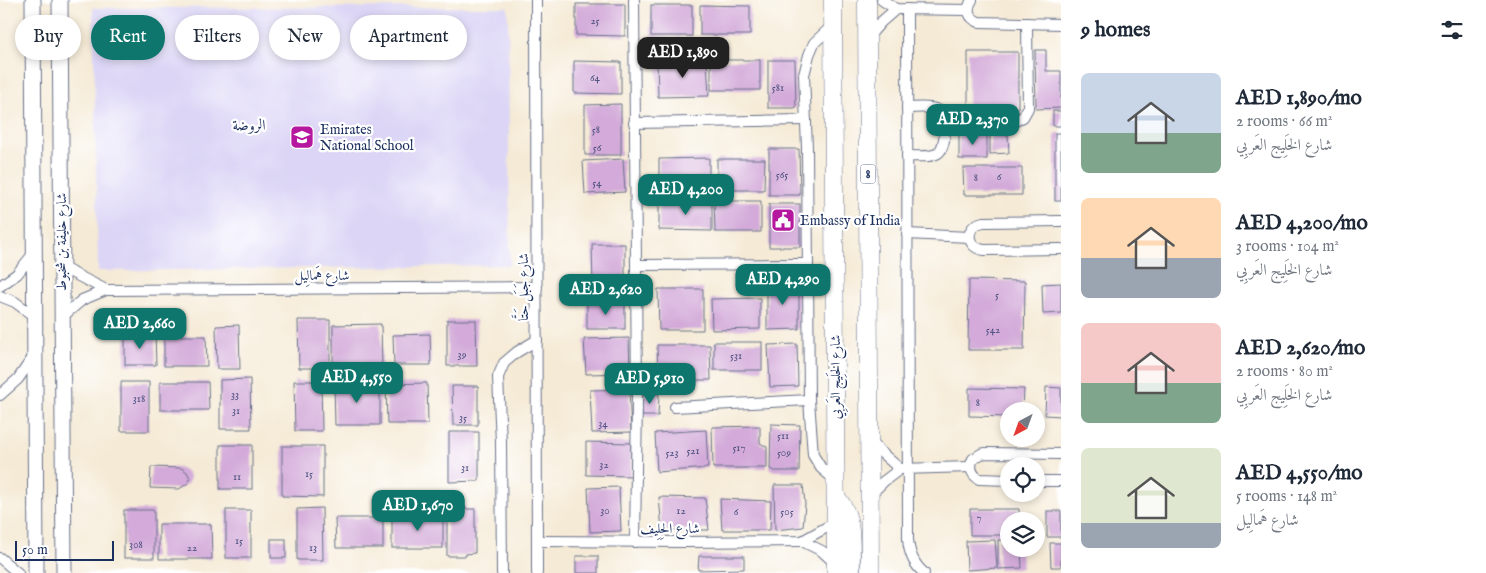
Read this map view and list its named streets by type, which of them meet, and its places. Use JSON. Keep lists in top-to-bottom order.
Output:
{
  "streets": {
    "highway": ["8", "شارع الخَلِيج العَربِي"],
    "main road": ["شارع خليفة بن شخبوط"],
    "street": ["شارع هَمالِيل", "شارع جَبَل حَتَّا", "شارع الحِلِيف"]
  },
  "crossings": [
    ["شارع خليفة بن شخبوط", "شارع هَمالِيل"],
    ["شارع هَمالِيل", "شارع جَبَل حَتَّا"],
    ["شارع جَبَل حَتَّا", "شارع الحِلِيف"],
    ["شارع الخَلِيج العَربِي", "شارع الحِلِيف"]
  ],
  "districts": ["الروضة"],
  "places": {
    "school or university": ["Emirates National School"],
    "public building": ["Embassy of India"]
  },
  "house_numbers": [
    "25",
    "64",
    "581",
    "58",
    "56",
    "565",
    "6",
    "8",
    "54",
    "5",
    "542",
    "39",
    "531",
    "33",
    "318",
    "8",
    "31",
    "35",
    "34",
    "511",
    "517",
    "521",
    "523",
    "509",
    "32",
    "31",
    "15",
    "11",
    "30",
    "12",
    "6",
    "505",
    "7",
    "15",
    "308",
    "22",
    "13"
  ],
  "scale_bar": "50 m",
  "north": "bottom left",
  "page": {
    "heading": "9 homes",
    "chip": [
      "Buy",
      "Rent",
      "Filters",
      "New",
      "Apartment"
    ],
    "price": [
      "AED 1,890",
      "AED 2,370",
      "AED 4,200",
      "AED 4,290",
      "AED 2,620",
      "AED 2,660",
      "AED 4,550",
      "AED 5,910",
      "AED 1,670"
    ],
    "list": [
      {
        "name": "AED 1,890/mo",
        "note": "2 rooms · 66 m² · شارع الخَلِيج العَربِي"
      },
      {
        "name": "AED 4,200/mo",
        "note": "3 rooms · 104 m² · شارع الخَلِيج العَربِي"
      },
      {
        "name": "AED 2,620/mo",
        "note": "2 rooms · 80 m² · شارع الخَلِيج العَربِي"
      },
      {
        "name": "AED 4,550/mo",
        "note": "5 rooms · 148 m² · شارع هَمالِيل"
      }
    ],
    "scale": "50 m"
  }
}
